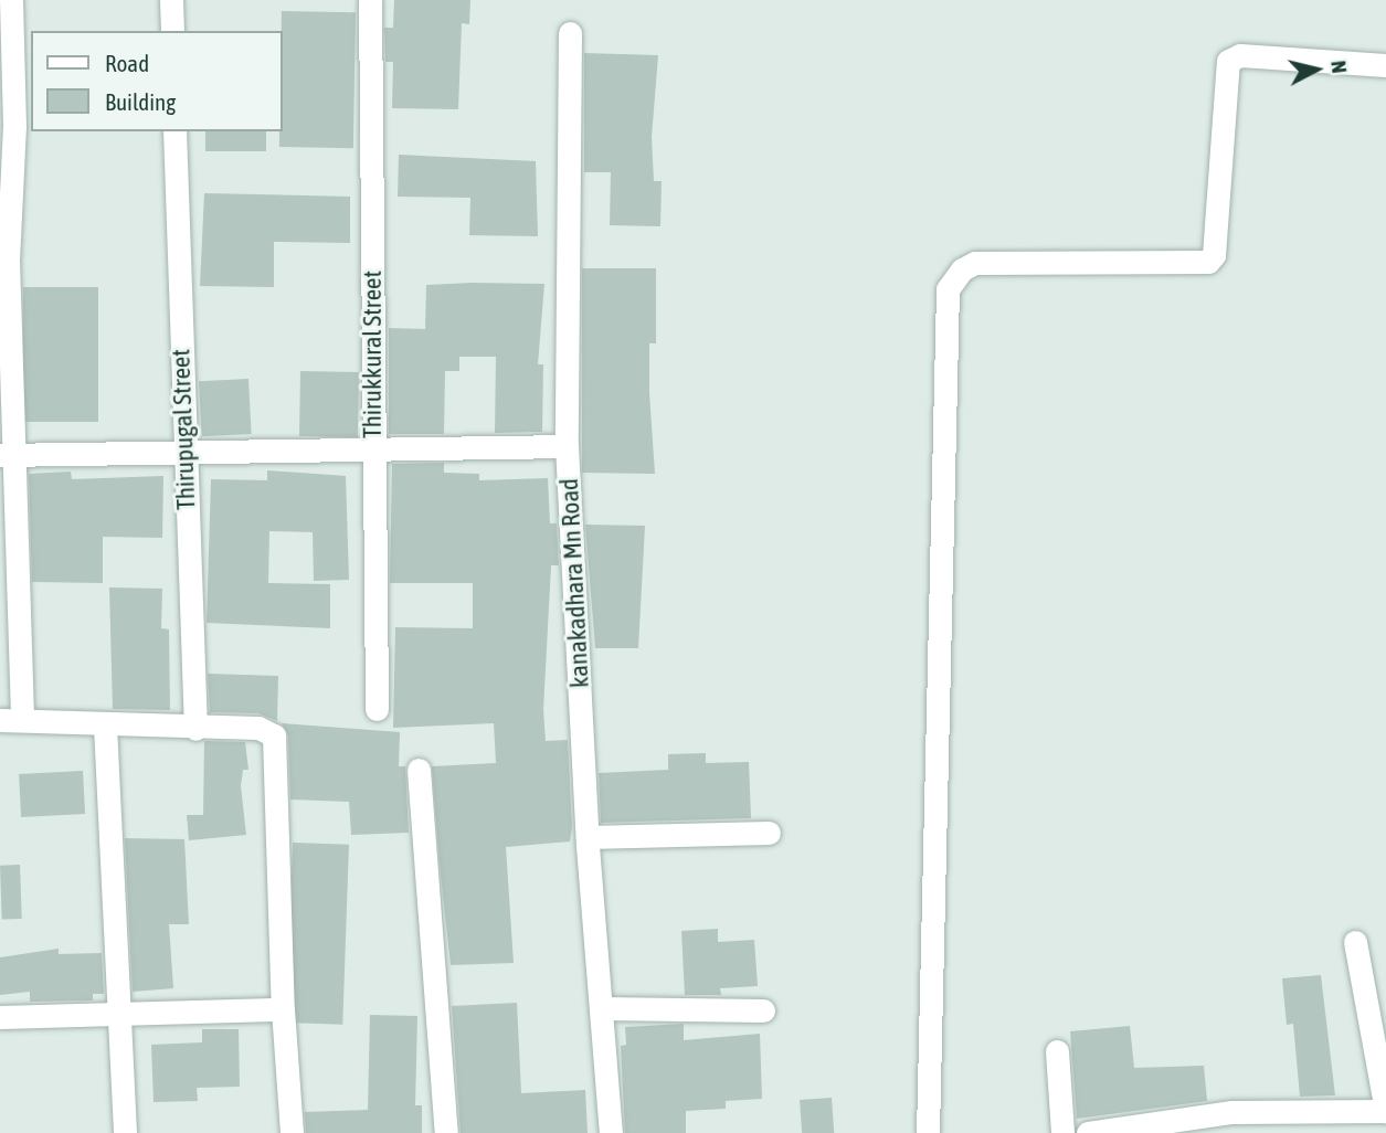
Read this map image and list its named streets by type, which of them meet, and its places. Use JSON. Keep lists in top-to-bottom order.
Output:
{
  "streets": {
    "street": ["Thirukkural Street", "Thirupugal Street", "kanakadhara Mn Road"]
  },
  "legend": ["Road", "Building"],
  "north": "right"
}
